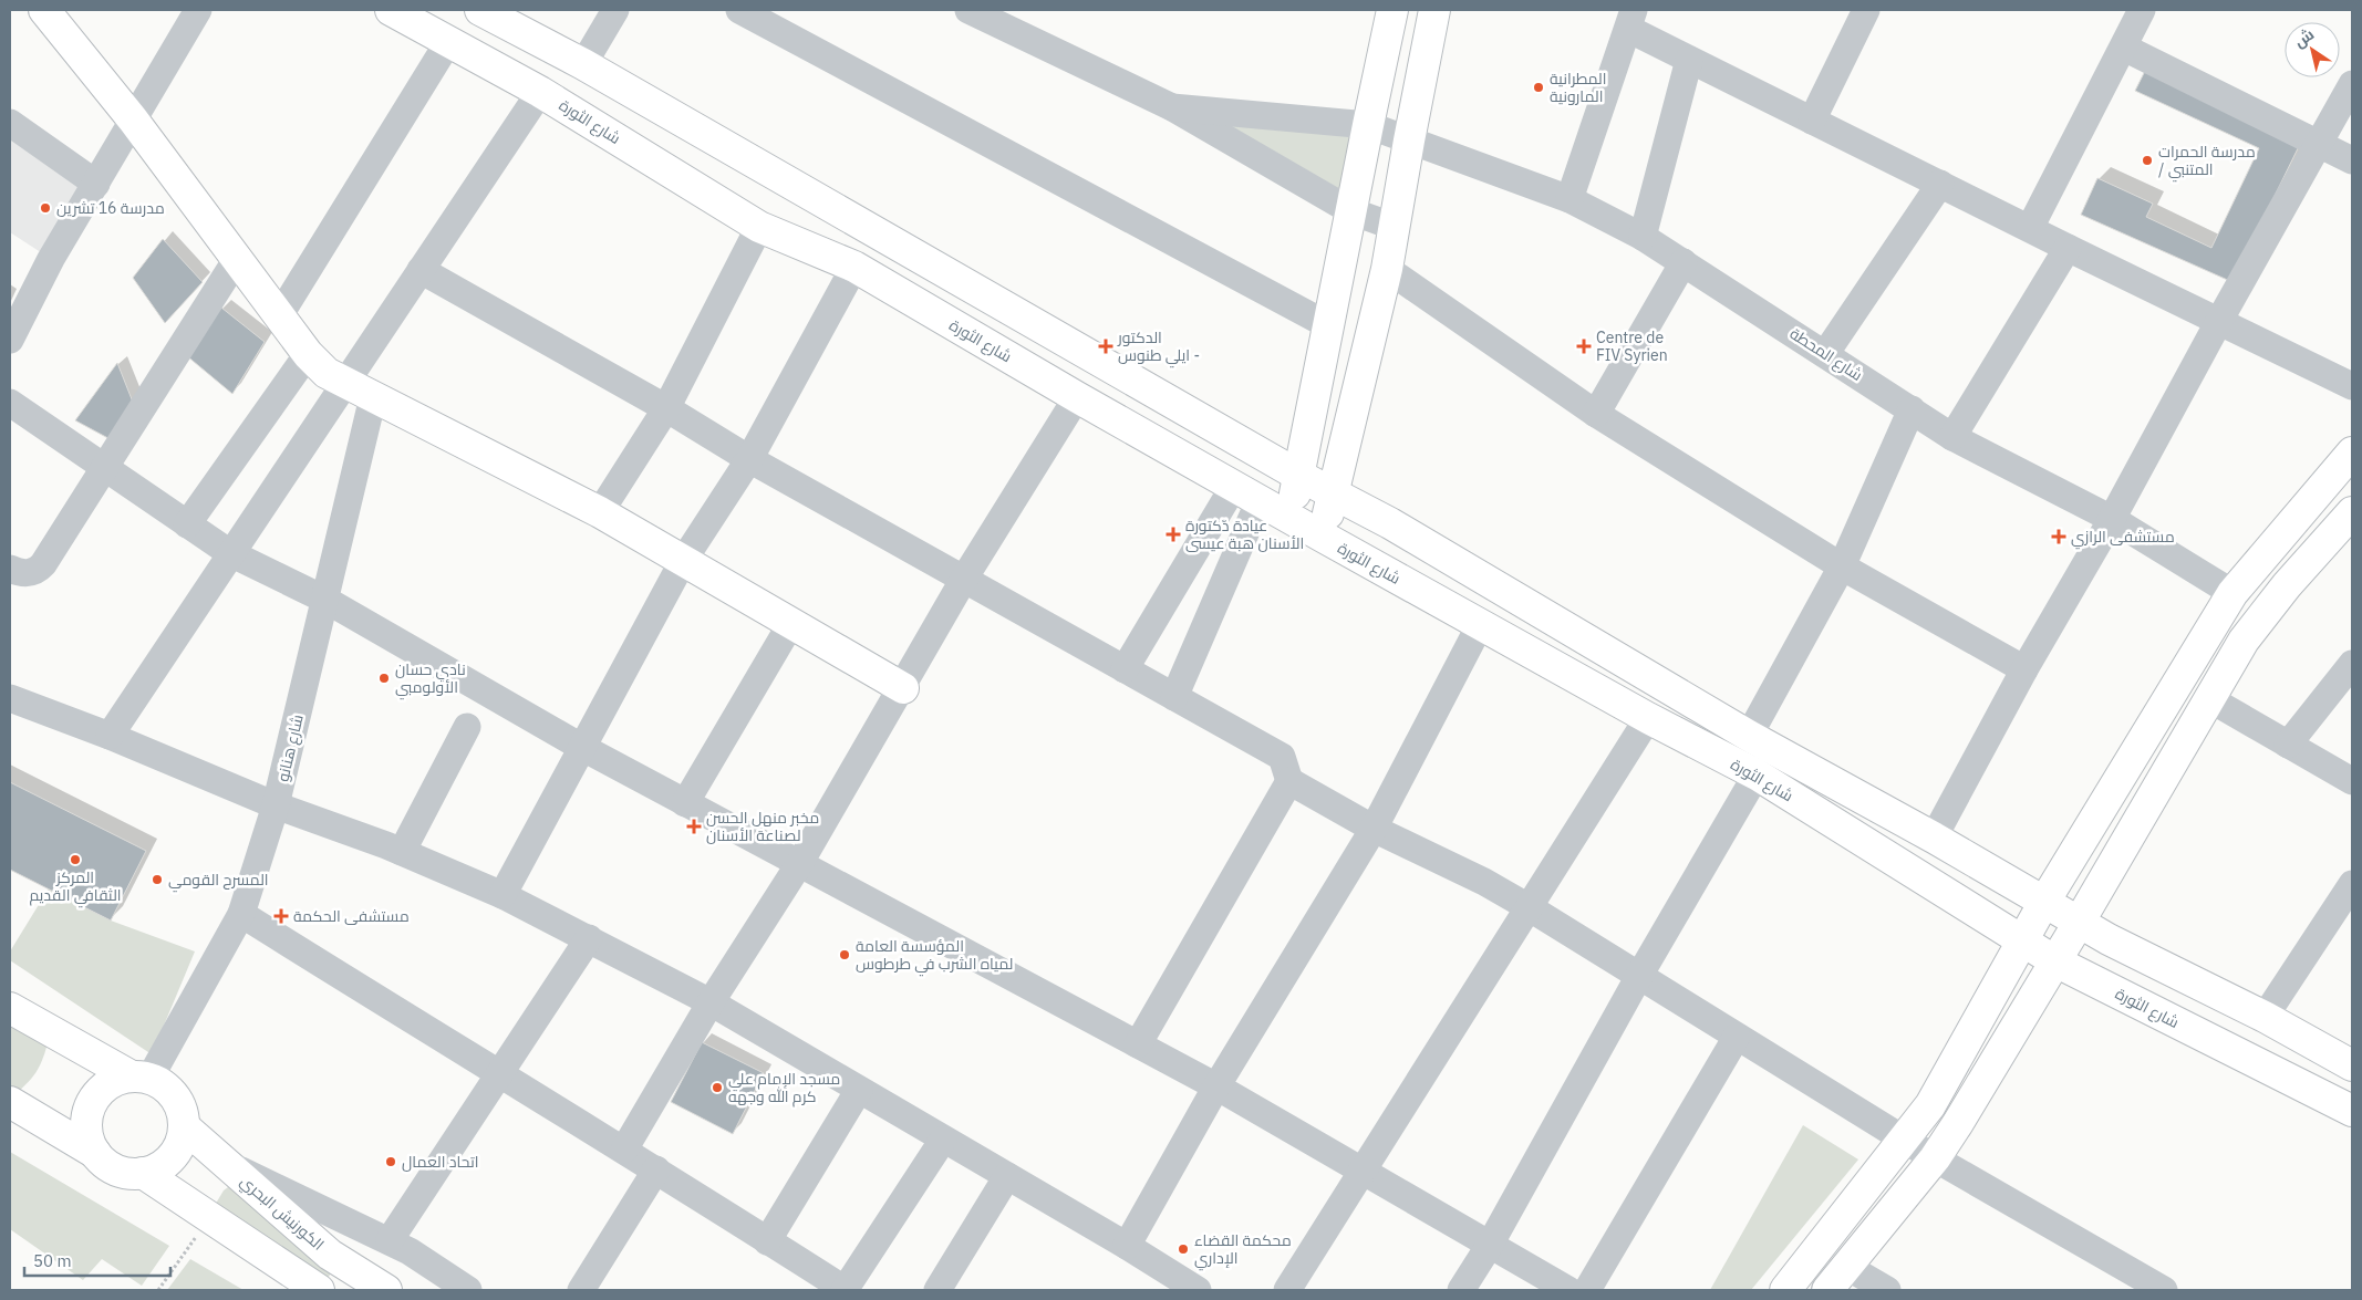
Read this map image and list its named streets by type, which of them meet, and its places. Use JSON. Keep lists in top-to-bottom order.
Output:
{
  "streets": {
    "main road": ["شارع الثورة", "الكورنيش البحري"],
    "street": ["شارع المحطة", "شارع هنانو"]
  },
  "crossings": [
    ["شارع هنانو", "الكورنيش البحري"]
  ],
  "places": {
    "other": [
      "المطرانية المارونية",
      "مدرسة الحمرات / المتنبي",
      "مدرسة 16 تشرين",
      "نادي حسان الأولومبي",
      "المركز الثقافي القديم",
      "المسرح القومي",
      "المؤسسة العامة لمياه الشرب في طرطوس",
      "مسجد الإمام علي كرم الله وجهه",
      "اتحاد العمال",
      "محكمة القضاء الإداري"
    ],
    "health": [
      "الدكتور ايلي طنوس -",
      "Centre de FIV Syrien",
      "عيادة دّكتورة الأسنان هبة عيسى",
      "مستشفى الرازي",
      "مخبر منهل الحسن لصناعة الأسنان",
      "مستشفى الحكمة"
    ]
  },
  "scale_bar": "50 m",
  "north": "top left"
}
